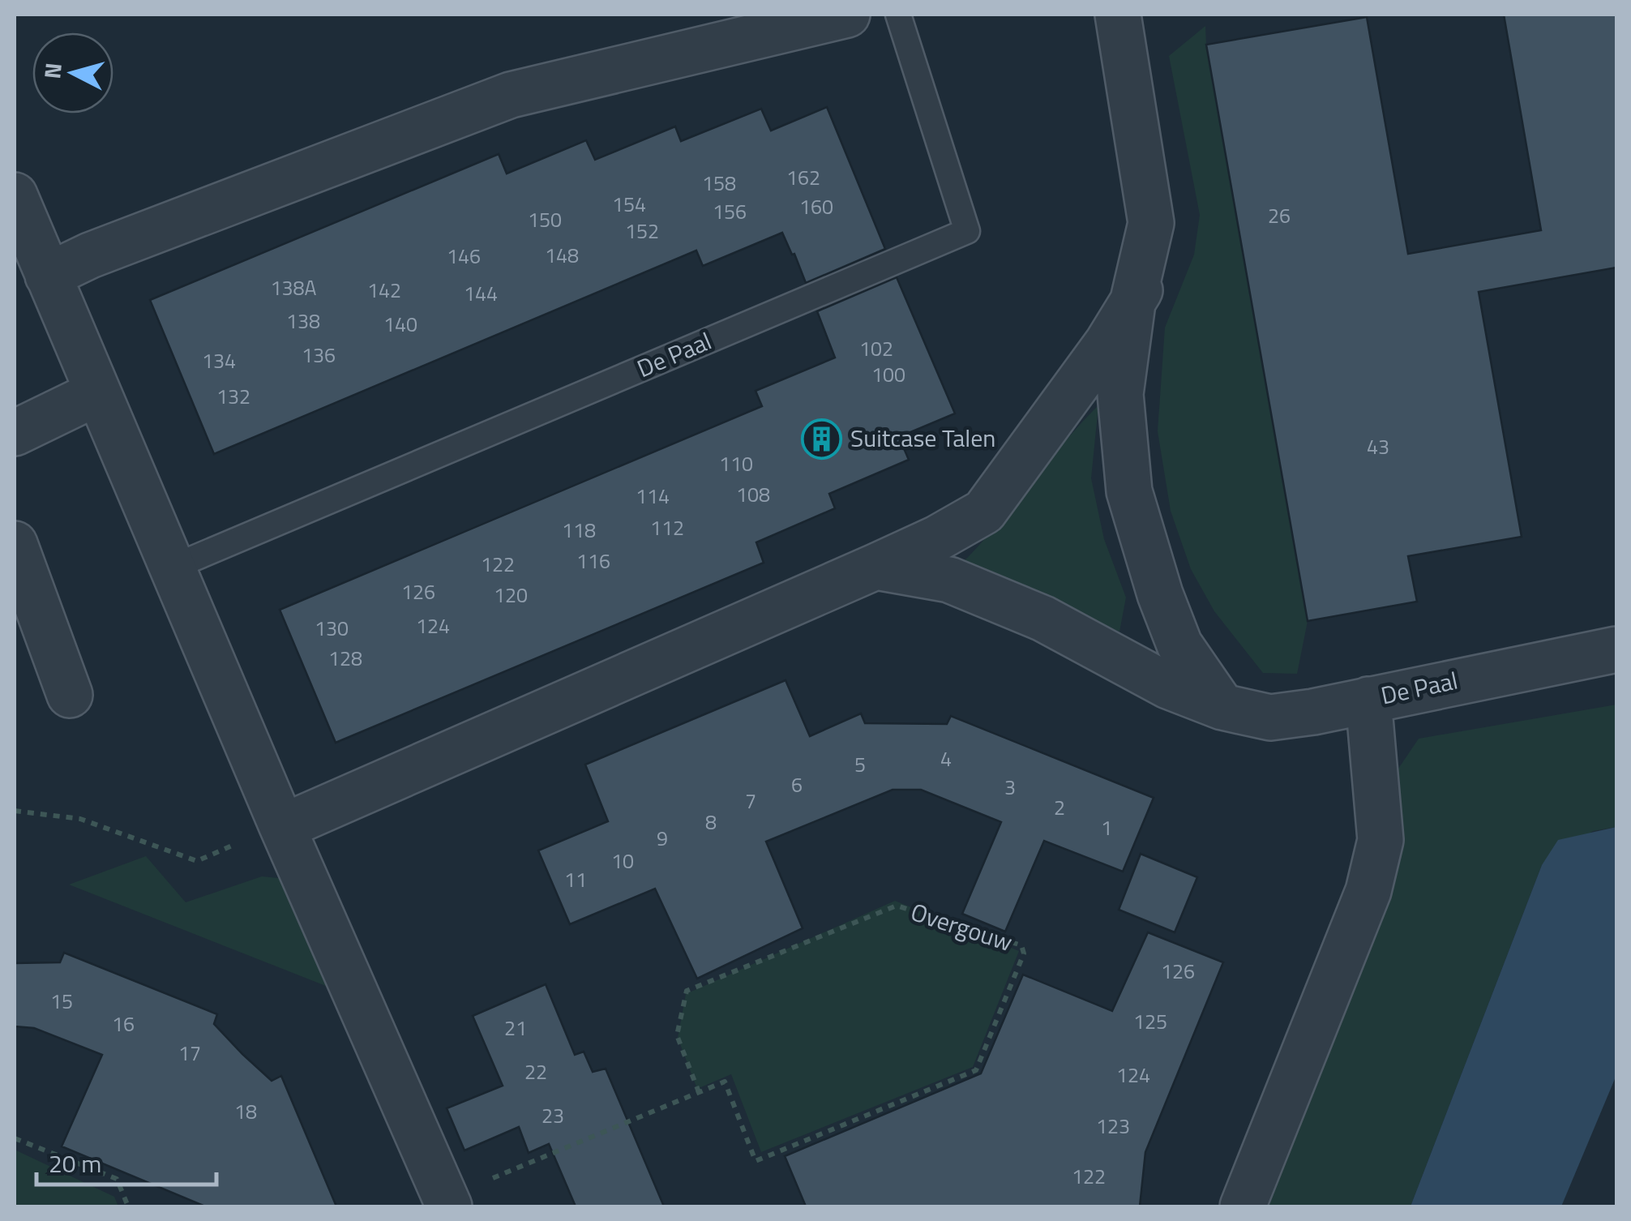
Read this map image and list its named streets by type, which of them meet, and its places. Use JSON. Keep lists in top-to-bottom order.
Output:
{
  "streets": {
    "street": ["De Paal"],
    "path": ["Overgouw"]
  },
  "places": {
    "building": ["Suitcase Talen"]
  },
  "house_numbers": [
    "162",
    "158",
    "154",
    "160",
    "156",
    "26",
    "150",
    "152",
    "148",
    "146",
    "138A",
    "142",
    "144",
    "138",
    "140",
    "102",
    "136",
    "134",
    "100",
    "132",
    "43",
    "110",
    "108",
    "114",
    "112",
    "118",
    "116",
    "122",
    "126",
    "120",
    "124",
    "130",
    "128",
    "4",
    "5",
    "6",
    "3",
    "7",
    "2",
    "8",
    "1",
    "9",
    "10",
    "11",
    "126",
    "15",
    "125",
    "16",
    "21",
    "17",
    "22",
    "124",
    "18",
    "23",
    "123",
    "122"
  ],
  "scale_bar": "20 m",
  "north": "left"
}
